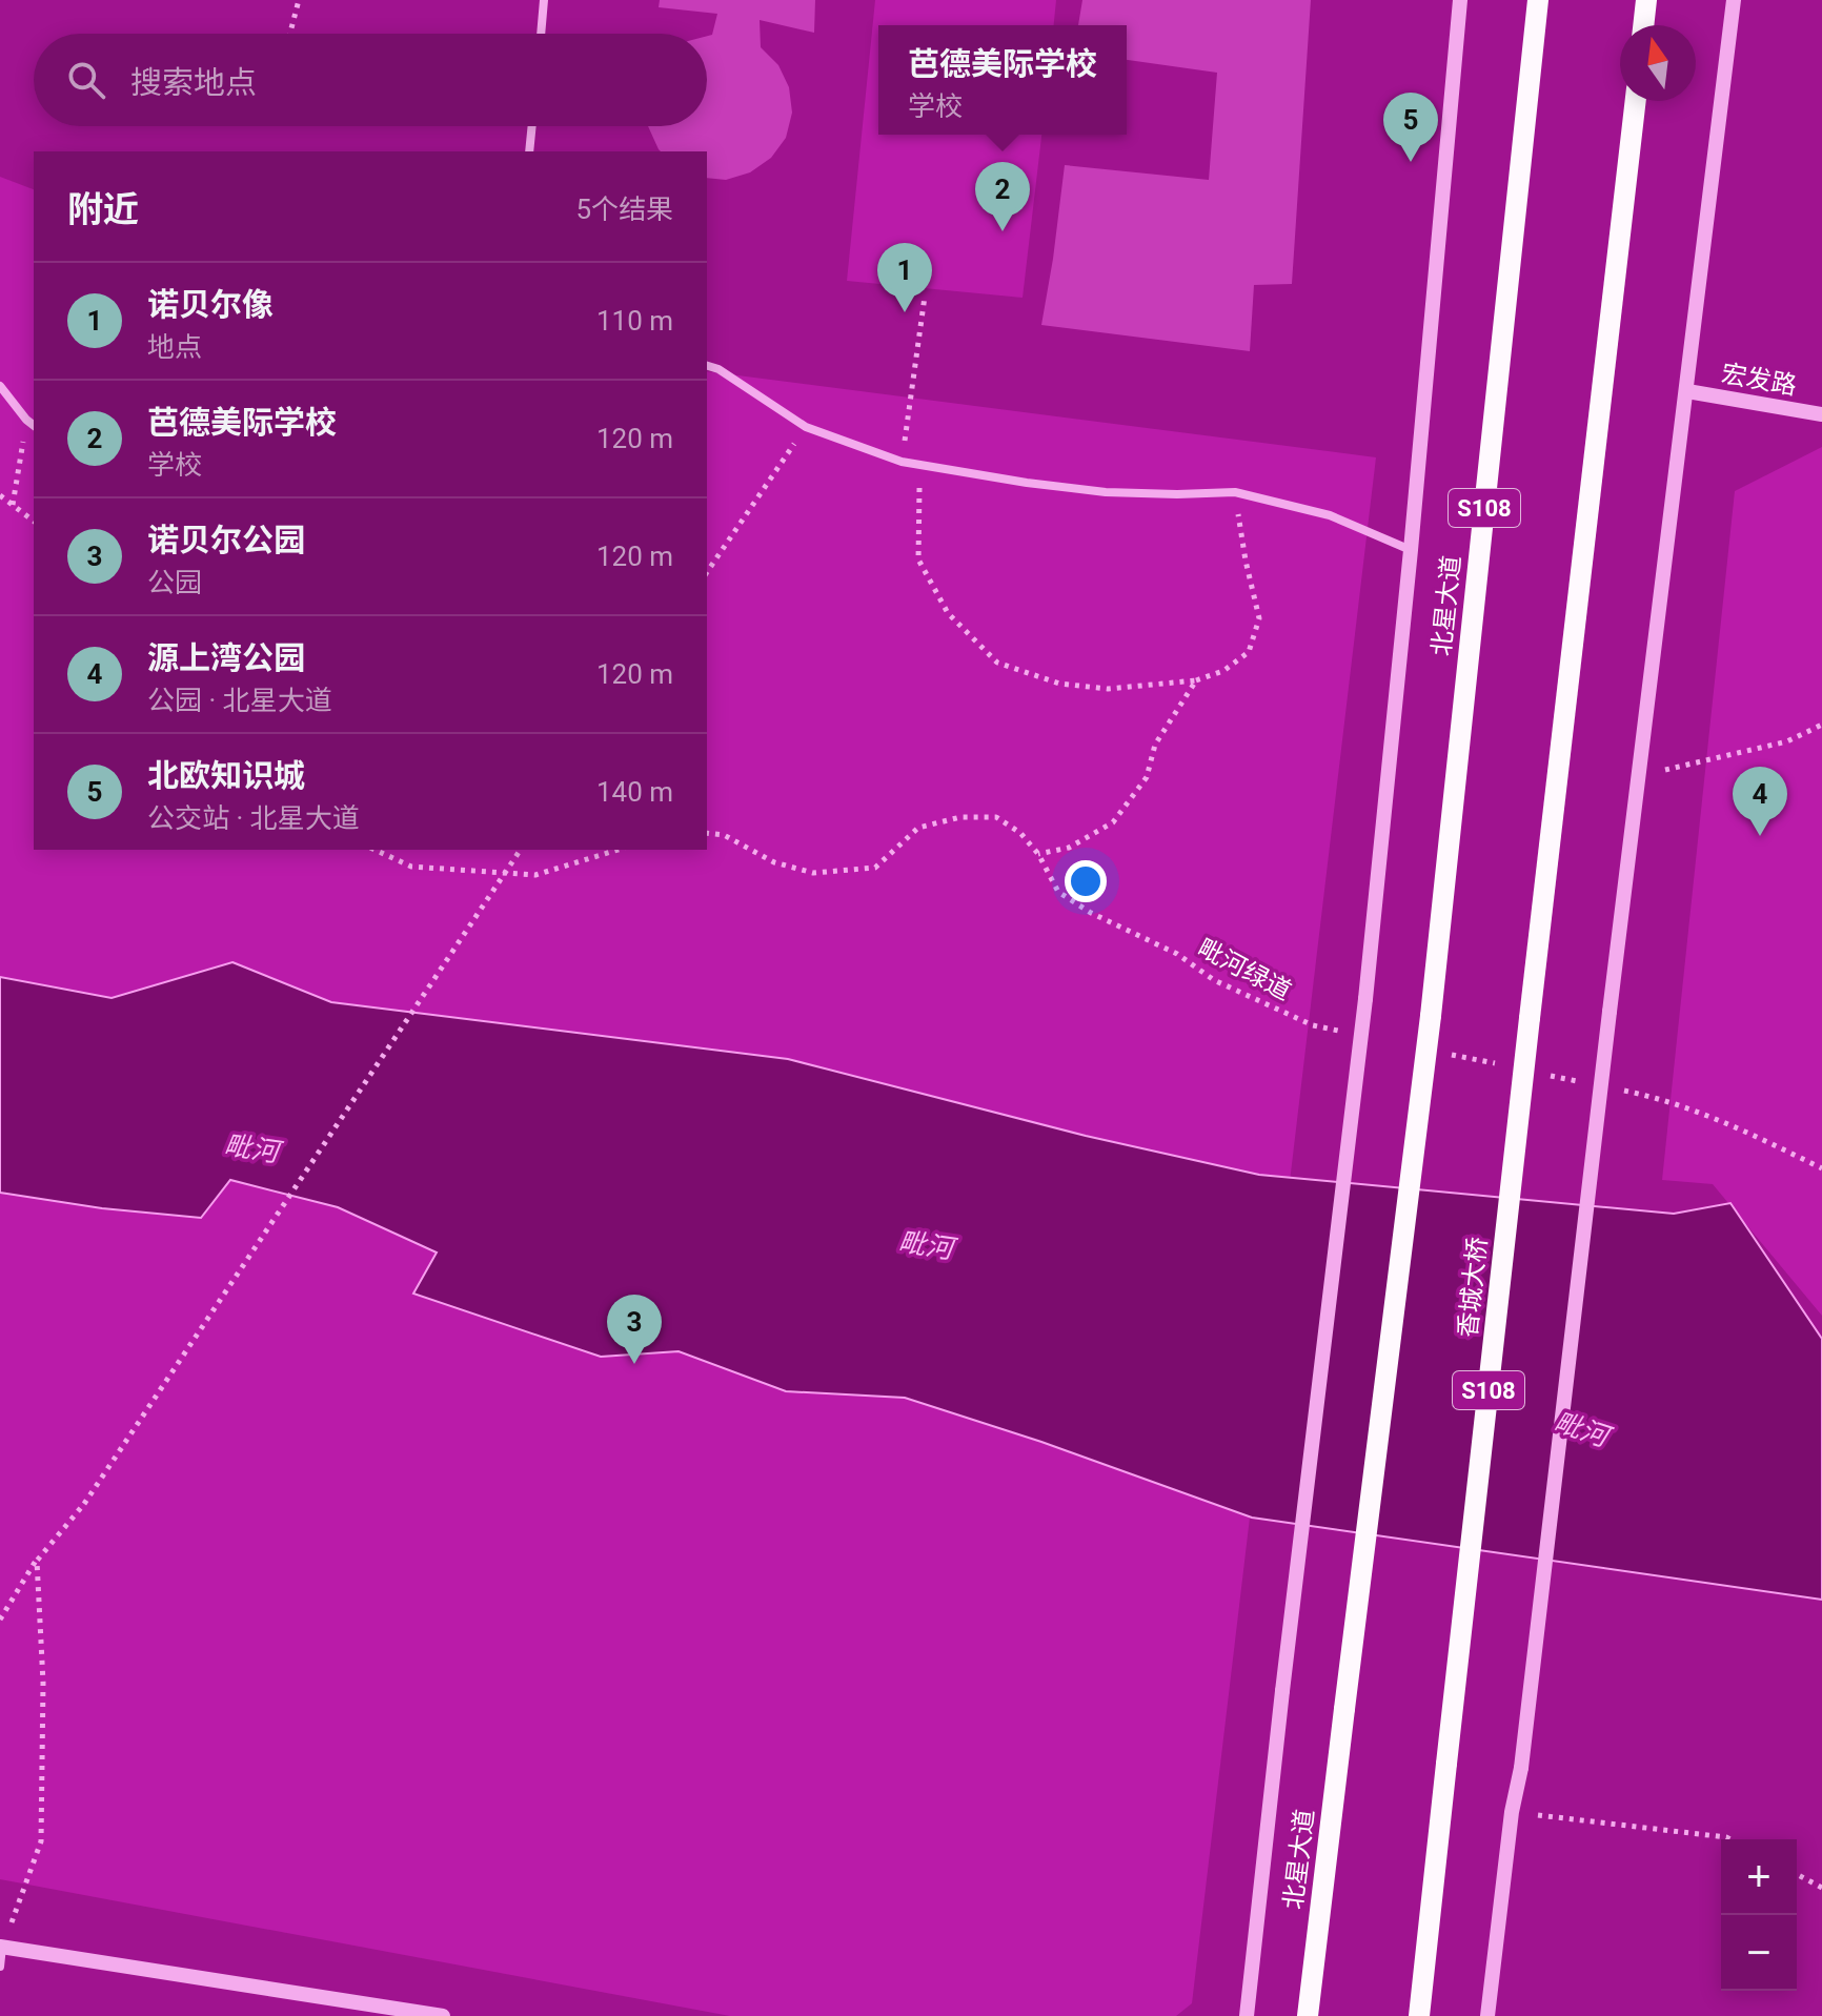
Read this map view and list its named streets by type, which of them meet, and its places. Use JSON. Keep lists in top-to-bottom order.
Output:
{
  "streets": {
    "main road": ["S108", "北星大道", "香城大桥"],
    "street": ["宏发路"],
    "path": ["毗河绿道"]
  },
  "water": ["毗河"],
  "north": "top",
  "page": {
    "popup": ["芭德美际学校", "学校"],
    "search": "搜索地点",
    "pins": [
      "5",
      "2",
      "1",
      "4",
      "3"
    ],
    "heading": ["附近", "5个结果"],
    "list": [
      {
        "mark": "1",
        "name": "诺贝尔像",
        "note": "地点",
        "value": "110 m"
      },
      {
        "mark": "2",
        "name": "芭德美际学校",
        "note": "学校",
        "value": "120 m"
      },
      {
        "mark": "3",
        "name": "诺贝尔公园",
        "note": "公园",
        "value": "120 m"
      },
      {
        "mark": "4",
        "name": "源上湾公园",
        "note": "公园 · 北星大道",
        "value": "120 m"
      },
      {
        "mark": "5",
        "name": "北欧知识城",
        "note": "公交站 · 北星大道",
        "value": "140 m"
      }
    ],
    "map_buttons": ["+", "−"]
  }
}
